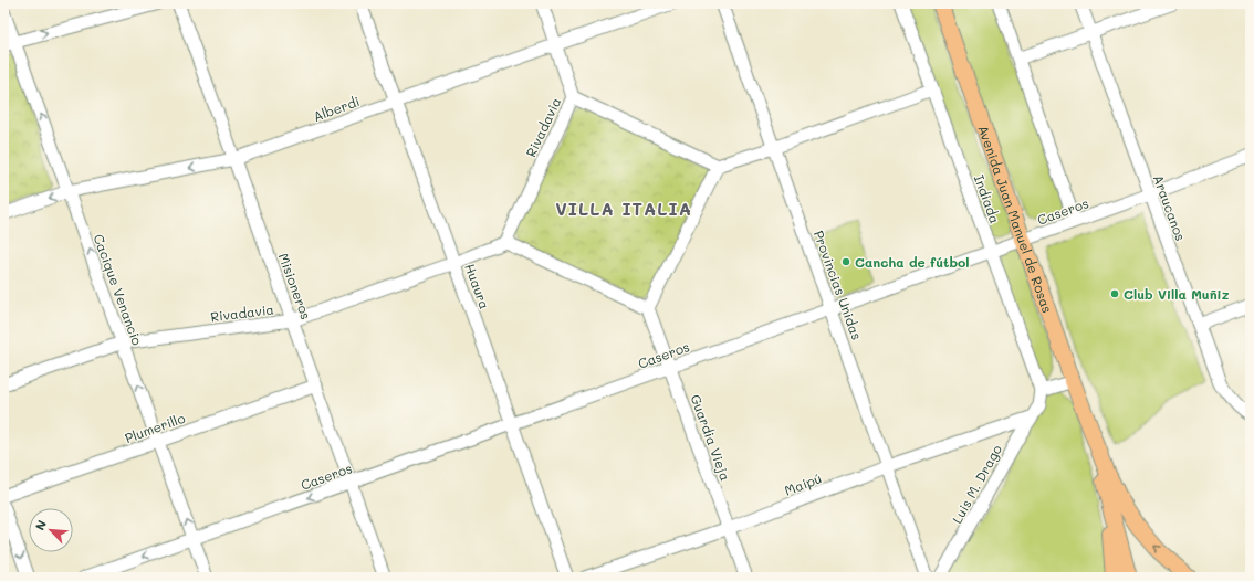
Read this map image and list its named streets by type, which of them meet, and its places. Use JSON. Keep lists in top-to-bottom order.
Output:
{
  "streets": {
    "main road": ["Avenida Juan Manuel de Rosas"],
    "street": [
      "Alberdi",
      "Rivadavia",
      "Indiada",
      "Araucanos",
      "Caseros",
      "Provincias Unidas",
      "Misioneros",
      "Huaura",
      "Cacique Venancio",
      "Plumerillo",
      "Guardia Vieja",
      "Maipú",
      "Luis M. Drago"
    ]
  },
  "crossings": [
    ["Alberdi", "Misioneros"],
    ["Alberdi", "Huaura"],
    ["Alberdi", "Cacique Venancio"],
    ["Rivadavia", "Misioneros"],
    ["Rivadavia", "Huaura"],
    ["Rivadavia", "Cacique Venancio"],
    ["Indiada", "Caseros"],
    ["Indiada", "Luis M. Drago"],
    ["Araucanos", "Caseros"],
    ["Caseros", "Avenida Juan Manuel de Rosas"],
    ["Caseros", "Provincias Unidas"],
    ["Caseros", "Misioneros"],
    ["Caseros", "Huaura"],
    ["Caseros", "Cacique Venancio"],
    ["Caseros", "Guardia Vieja"],
    ["Provincias Unidas", "Maipú"],
    ["Misioneros", "Plumerillo"],
    ["Cacique Venancio", "Plumerillo"],
    ["Guardia Vieja", "Maipú"],
    ["Maipú", "Luis M. Drago"]
  ],
  "one_way": ["Cacique Venancio"],
  "districts": ["VILLA ITALIA"],
  "places": ["Cancha de fútbol", "Club Villa Muñiz"],
  "north": "top left"
}
